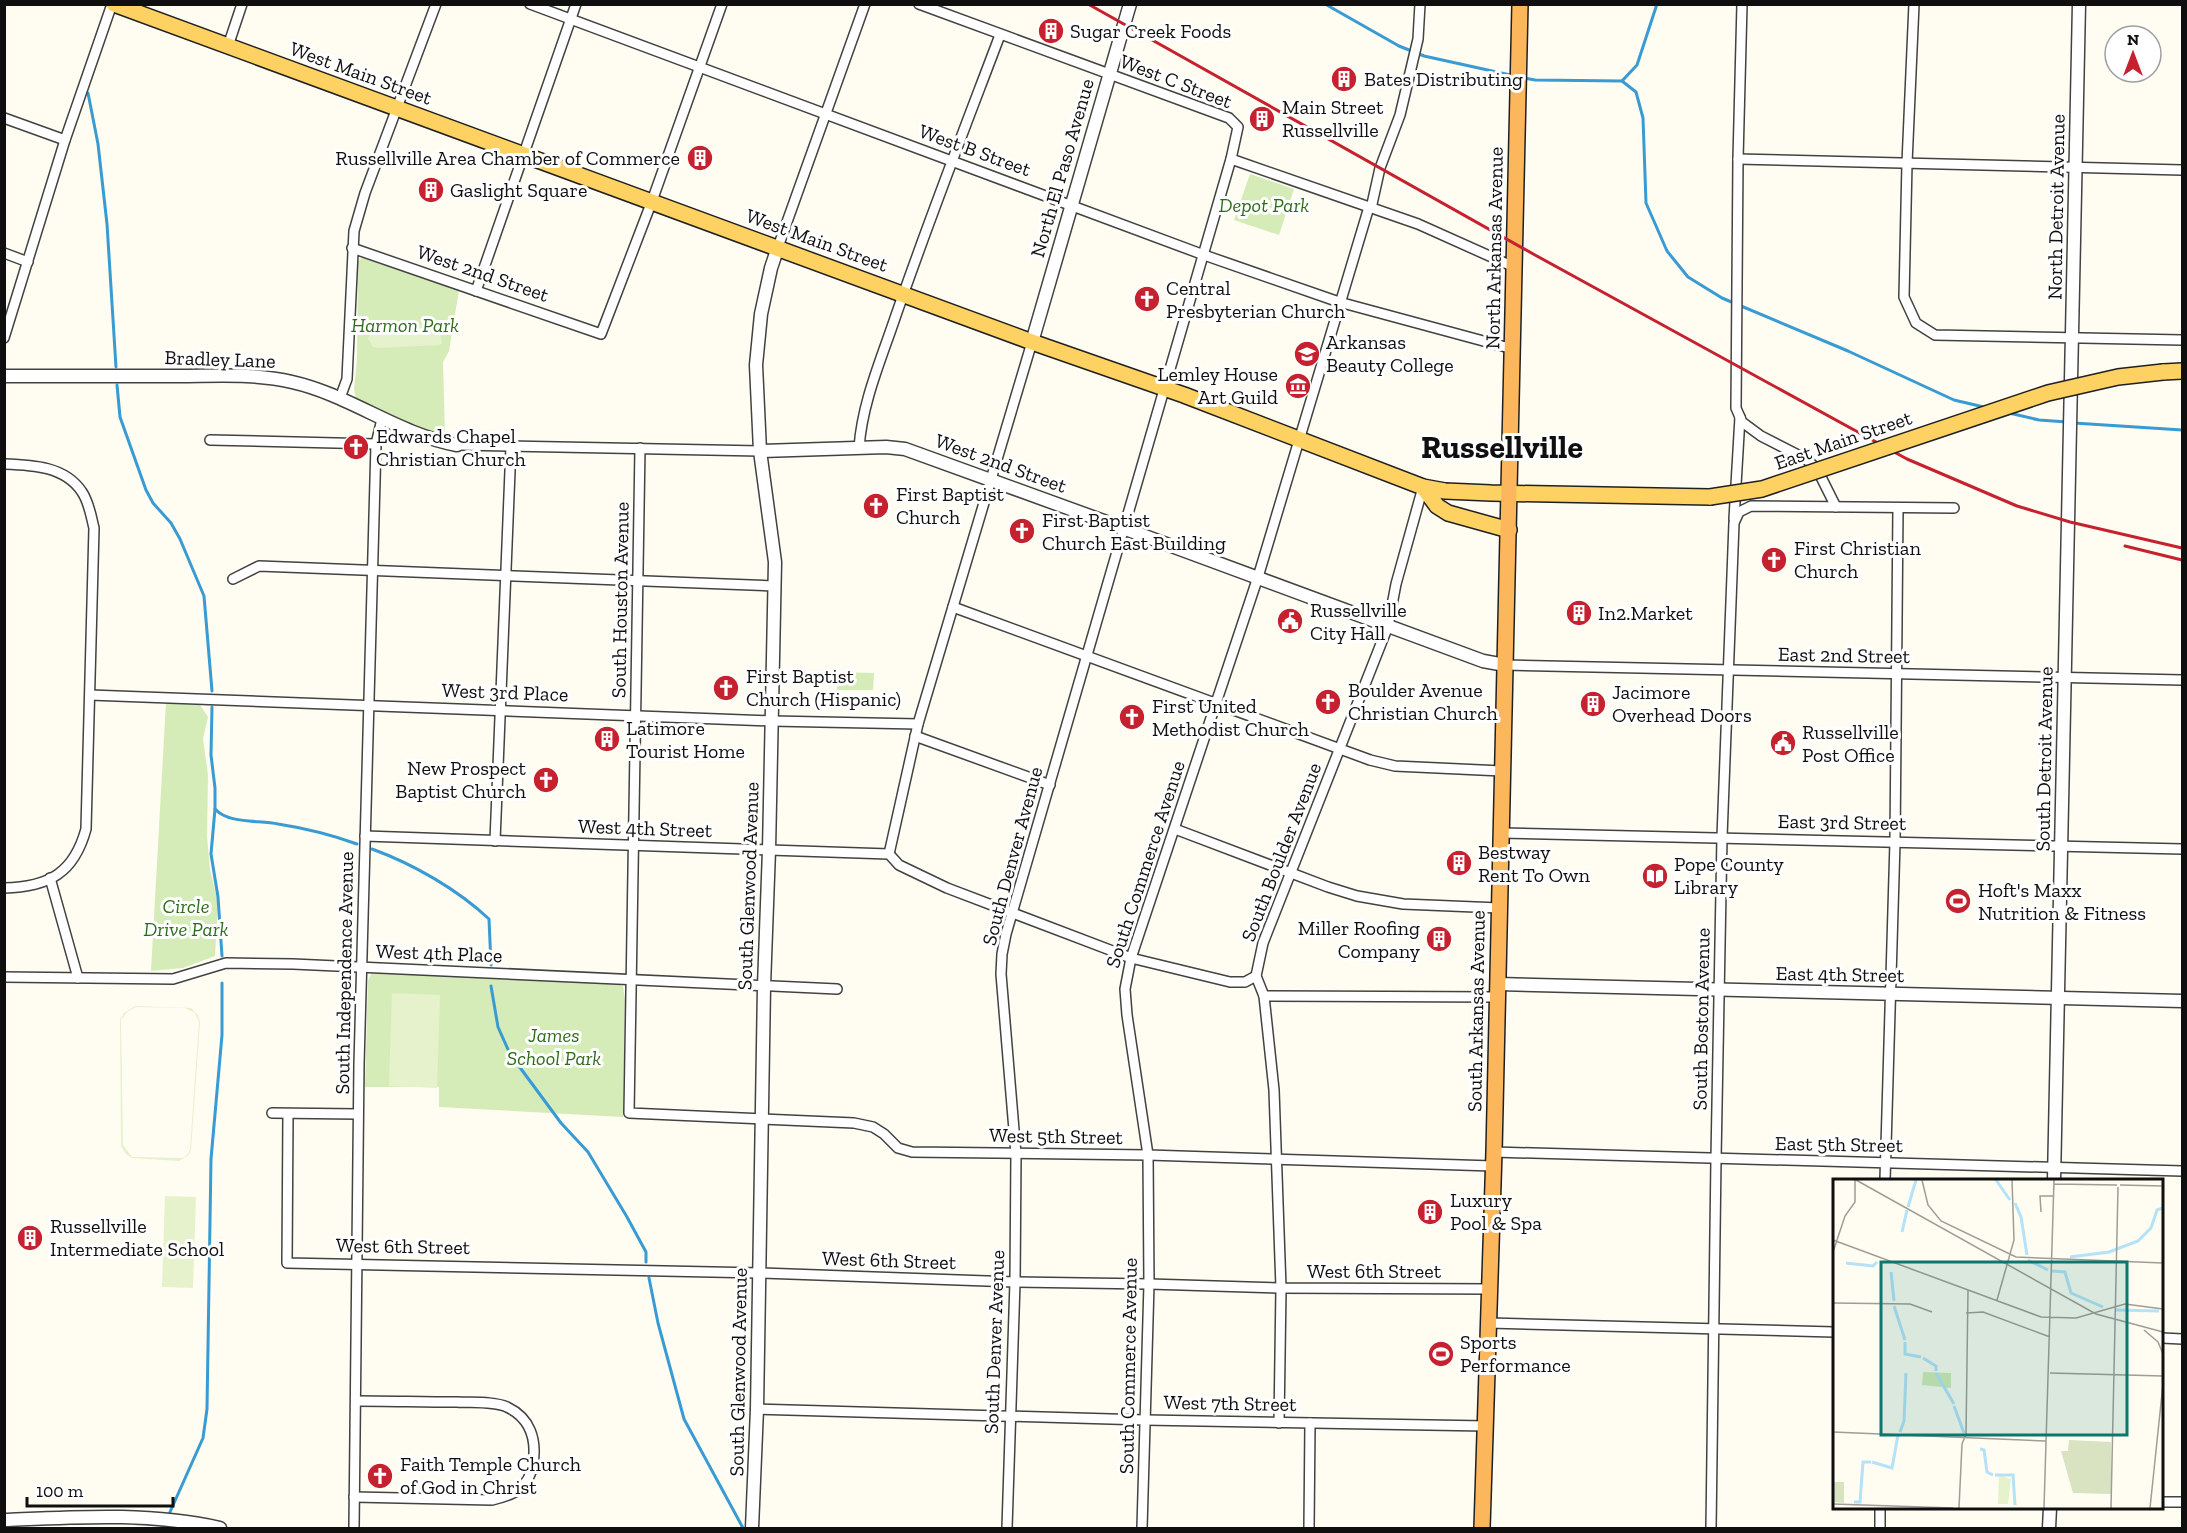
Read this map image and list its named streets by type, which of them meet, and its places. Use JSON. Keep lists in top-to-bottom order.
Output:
{
  "streets": {
    "highway": ["North Arkansas Avenue", "South Arkansas Avenue"],
    "main road": ["West Main Street", "East Main Street"],
    "street": [
      "West C Street",
      "West B Street",
      "North El Paso Avenue",
      "North Detroit Avenue",
      "West 2nd Street",
      "Bradley Lane",
      "South Houston Avenue",
      "East 2nd Street",
      "West 3rd Place",
      "South Detroit Avenue",
      "East 3rd Street",
      "West 4th Street",
      "South Boulder Avenue",
      "South Denver Avenue",
      "South Commerce Avenue",
      "South Glenwood Avenue",
      "West 4th Place",
      "South Independence Avenue",
      "East 4th Street",
      "South Boston Avenue",
      "West 5th Street",
      "East 5th Street",
      "West 6th Street",
      "West 7th Street"
    ]
  },
  "crossings": [
    ["West Main Street", "North El Paso Avenue"],
    ["West Main Street", "North Arkansas Avenue"],
    ["West Main Street", "West 2nd Street"],
    ["West Main Street", "East Main Street"],
    ["West Main Street", "South Boulder Avenue"],
    ["West Main Street", "South Denver Avenue"],
    ["West Main Street", "South Commerce Avenue"],
    ["West Main Street", "South Glenwood Avenue"],
    ["West Main Street", "South Arkansas Avenue"],
    ["West C Street", "North El Paso Avenue"],
    ["West C Street", "South Denver Avenue"],
    ["West B Street", "North El Paso Avenue"],
    ["West B Street", "North Arkansas Avenue"],
    ["West B Street", "South Denver Avenue"],
    ["West B Street", "South Commerce Avenue"],
    ["North Detroit Avenue", "South Detroit Avenue"],
    ["North Arkansas Avenue", "East Main Street"],
    ["North Arkansas Avenue", "South Arkansas Avenue"],
    ["West 2nd Street", "Bradley Lane"],
    ["West 2nd Street", "South Houston Avenue"],
    ["West 2nd Street", "East 2nd Street"],
    ["West 2nd Street", "South Boulder Avenue"],
    ["West 2nd Street", "South Denver Avenue"],
    ["West 2nd Street", "South Commerce Avenue"],
    ["West 2nd Street", "South Glenwood Avenue"],
    ["West 2nd Street", "South Arkansas Avenue"],
    ["Bradley Lane", "South Independence Avenue"],
    ["East Main Street", "South Arkansas Avenue"],
    ["South Houston Avenue", "West 3rd Place"],
    ["South Houston Avenue", "West 4th Street"],
    ["South Houston Avenue", "West 4th Place"],
    ["South Houston Avenue", "West 5th Street"],
    ["East 2nd Street", "South Detroit Avenue"],
    ["East 2nd Street", "South Arkansas Avenue"],
    ["East 2nd Street", "South Boston Avenue"],
    ["West 3rd Place", "South Glenwood Avenue"],
    ["West 3rd Place", "South Independence Avenue"],
    ["South Detroit Avenue", "East 3rd Street"],
    ["South Detroit Avenue", "East 4th Street"],
    ["South Detroit Avenue", "East 5th Street"],
    ["East 3rd Street", "South Arkansas Avenue"],
    ["East 3rd Street", "South Boston Avenue"],
    ["West 4th Street", "South Glenwood Avenue"],
    ["West 4th Street", "South Independence Avenue"],
    ["South Denver Avenue", "West 5th Street"],
    ["South Denver Avenue", "West 6th Street"],
    ["South Denver Avenue", "West 7th Street"],
    ["South Commerce Avenue", "West 5th Street"],
    ["South Commerce Avenue", "West 6th Street"],
    ["South Commerce Avenue", "West 7th Street"],
    ["South Glenwood Avenue", "West 4th Place"],
    ["South Glenwood Avenue", "West 5th Street"],
    ["South Glenwood Avenue", "West 6th Street"],
    ["South Glenwood Avenue", "West 7th Street"],
    ["West 4th Place", "South Independence Avenue"],
    ["South Independence Avenue", "West 6th Street"],
    ["East 4th Street", "South Arkansas Avenue"],
    ["East 4th Street", "South Boston Avenue"],
    ["South Arkansas Avenue", "West 5th Street"],
    ["South Arkansas Avenue", "East 5th Street"],
    ["South Arkansas Avenue", "West 6th Street"],
    ["South Arkansas Avenue", "West 7th Street"],
    ["South Boston Avenue", "East 5th Street"],
    ["West 5th Street", "East 5th Street"]
  ],
  "districts": ["Russellville"],
  "parks": [
    "Depot Park",
    "Harmon Park",
    "Circle Drive Park",
    "James School Park"
  ],
  "places": {
    "building": [
      "Sugar Creek Foods",
      "Bates Distributing",
      "Main Street Russellville",
      "Russellville Area Chamber of Commerce",
      "Gaslight Square",
      "In2.Market",
      "Jacimore Overhead Doors",
      "Latimore Tourist Home",
      "Bestway Rent To Own",
      "Miller Roofing Company",
      "Luxury Pool & Spa",
      "Russellville Intermediate School"
    ],
    "church": [
      "Central Presbyterian Church",
      "Edwards Chapel Christian Church",
      "First Baptist Church",
      "First Baptist Church East Building",
      "First Christian Church",
      "First Baptist Church (Hispanic)",
      "Boulder Avenue Christian Church",
      "First United Methodist Church",
      "New Prospect Baptist Church",
      "Faith Temple Church of God in Christ"
    ],
    "school or university": ["Arkansas Beauty College"],
    "museum": ["Lemley House Art Guild"],
    "public building": ["Russellville City Hall", "Russellville Post Office"],
    "library": ["Pope County Library"],
    "sports": ["Hoft's Maxx Nutrition & Fitness", "Sports Performance"]
  },
  "scale_bar": "100 m",
  "north": "top"
}
